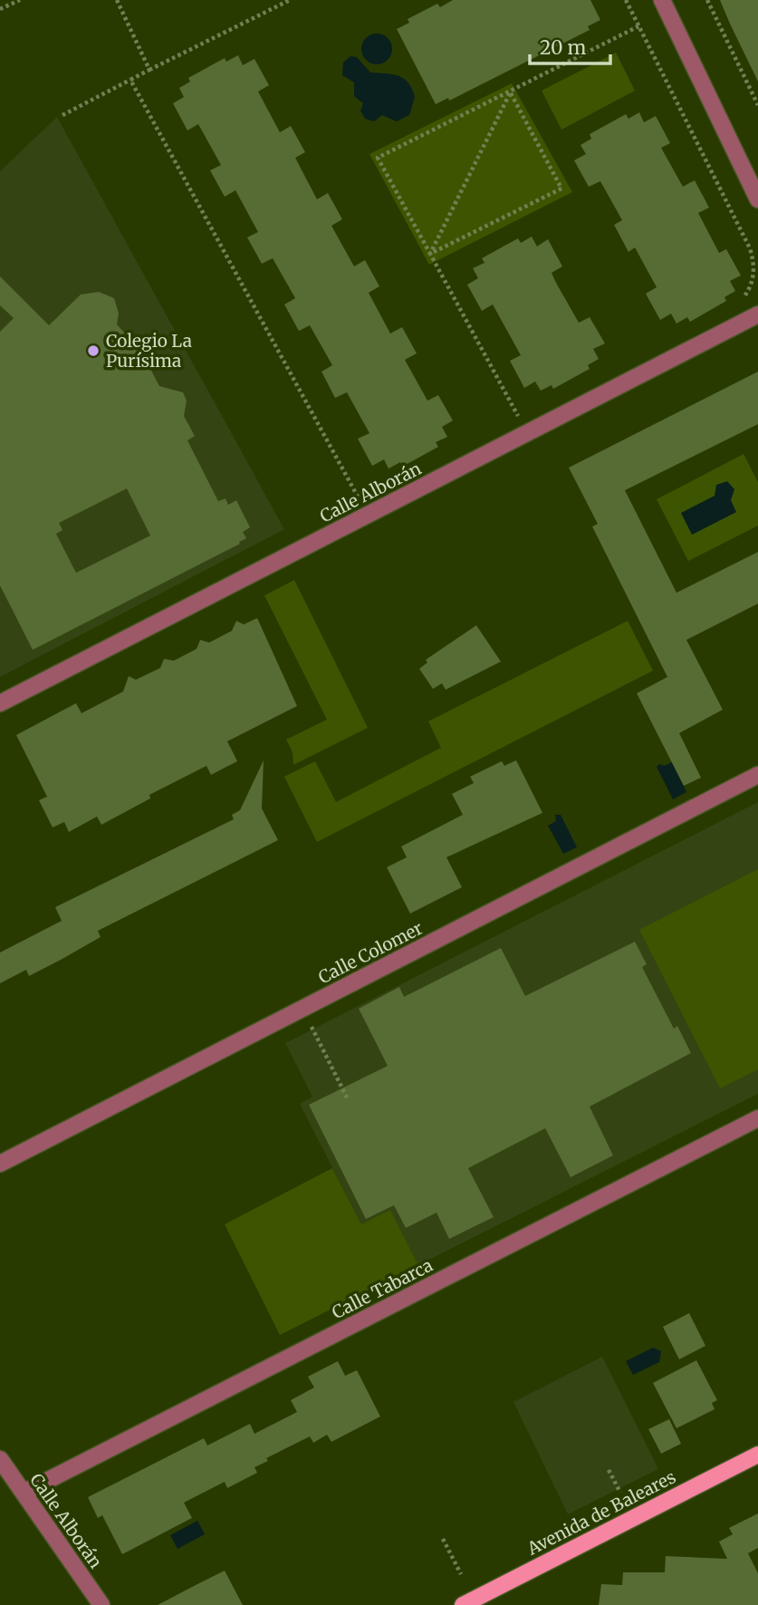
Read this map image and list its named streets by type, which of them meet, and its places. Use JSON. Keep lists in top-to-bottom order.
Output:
{
  "streets": {
    "main road": ["Avenida de Baleares"],
    "street": ["Calle Alborán", "Calle Colomer", "Calle Tabarca"]
  },
  "crossings": [
    ["Calle Alborán", "Calle Tabarca"]
  ],
  "places": ["Colegio La Purísima"],
  "scale_bar": "20 m"
}
